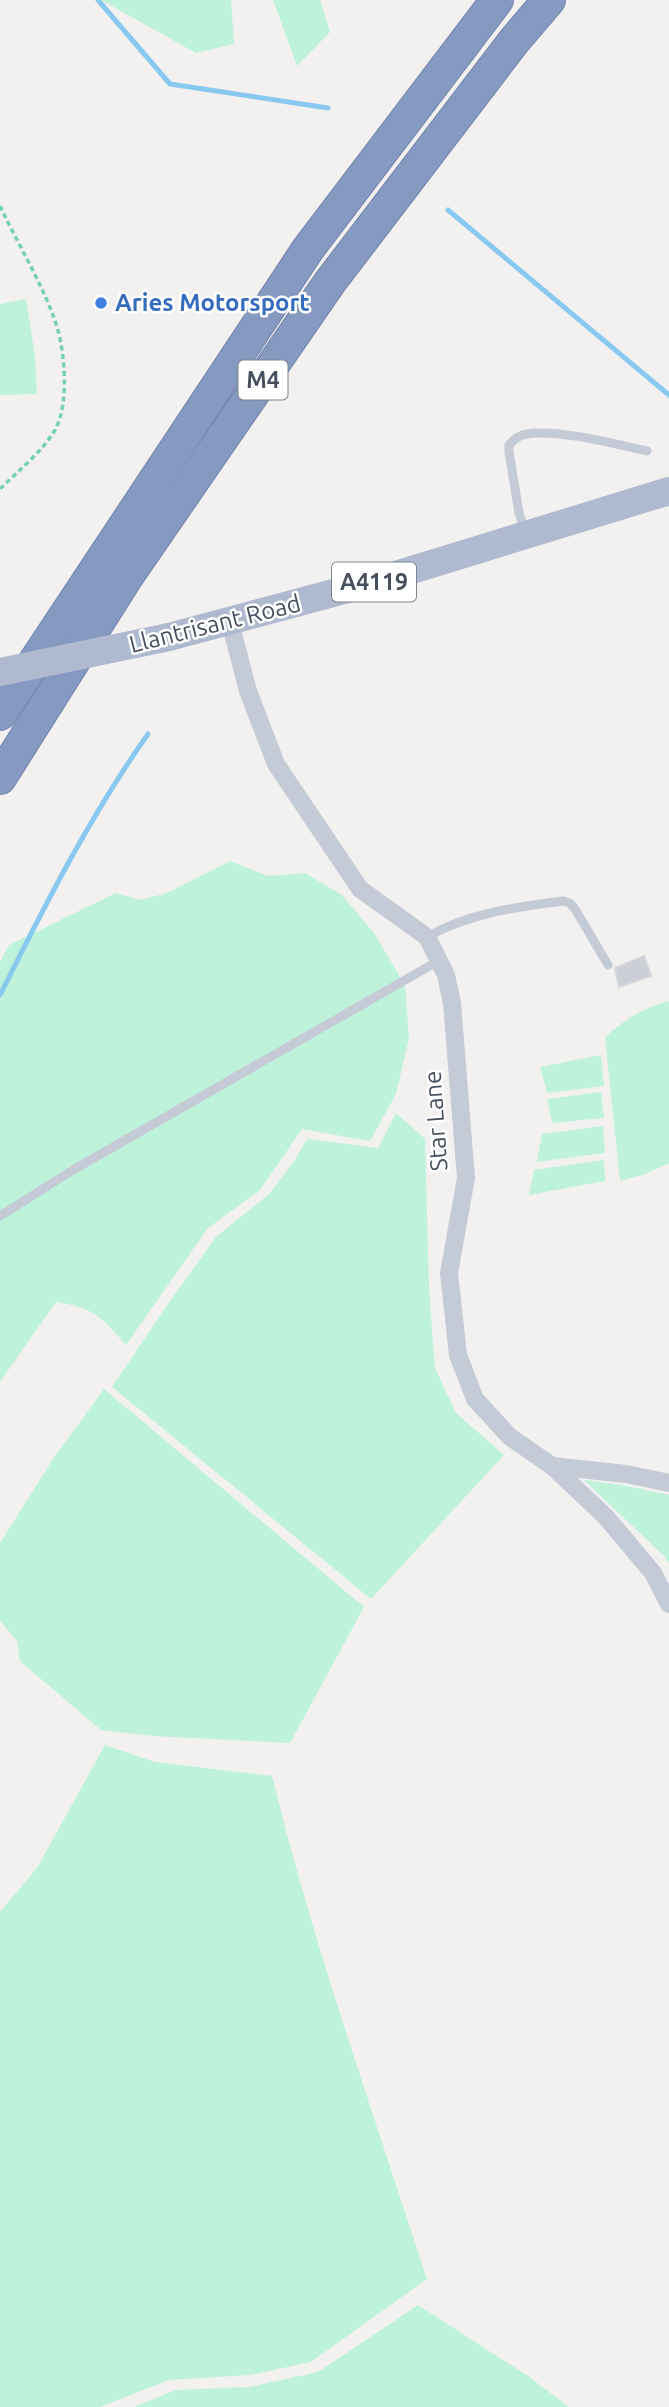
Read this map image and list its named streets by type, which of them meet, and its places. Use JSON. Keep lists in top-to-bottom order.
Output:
{
  "streets": {
    "highway": ["M4"],
    "main road": ["A4119", "Llantrisant Road"],
    "street": ["Star Lane"]
  },
  "crossings": [
    ["Llantrisant Road", "Star Lane"]
  ],
  "places": ["Aries Motorsport"]
}
